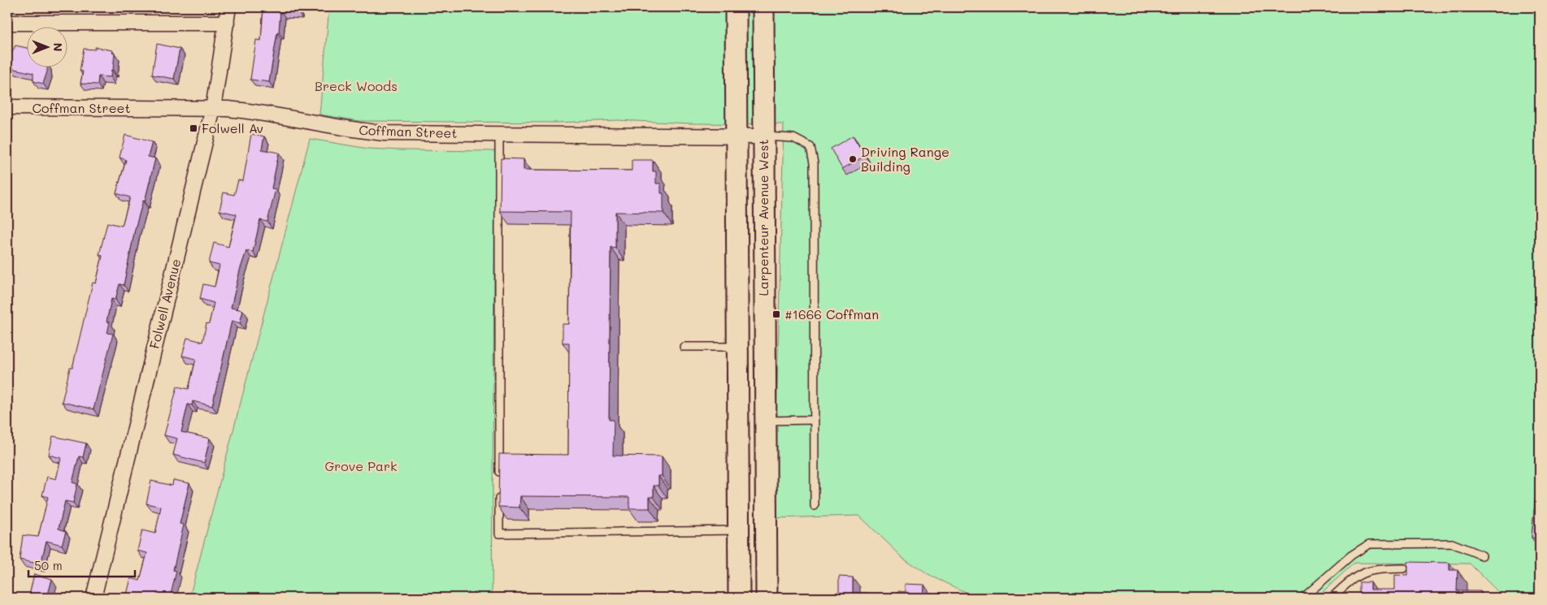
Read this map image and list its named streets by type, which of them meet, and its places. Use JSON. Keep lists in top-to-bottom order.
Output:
{
  "streets": {
    "main road": ["Larpenteur Avenue West"],
    "street": ["Coffman Street", "Folwell Avenue"]
  },
  "crossings": [
    ["Coffman Street", "Larpenteur Avenue West"],
    ["Coffman Street", "Folwell Avenue"]
  ],
  "parks": ["Breck Woods", "Grove Park"],
  "places": {
    "transit": ["Folwell Av", "#1666 Coffman"],
    "other": ["Driving Range Building"]
  },
  "scale_bar": "50 m",
  "north": "right"
}
